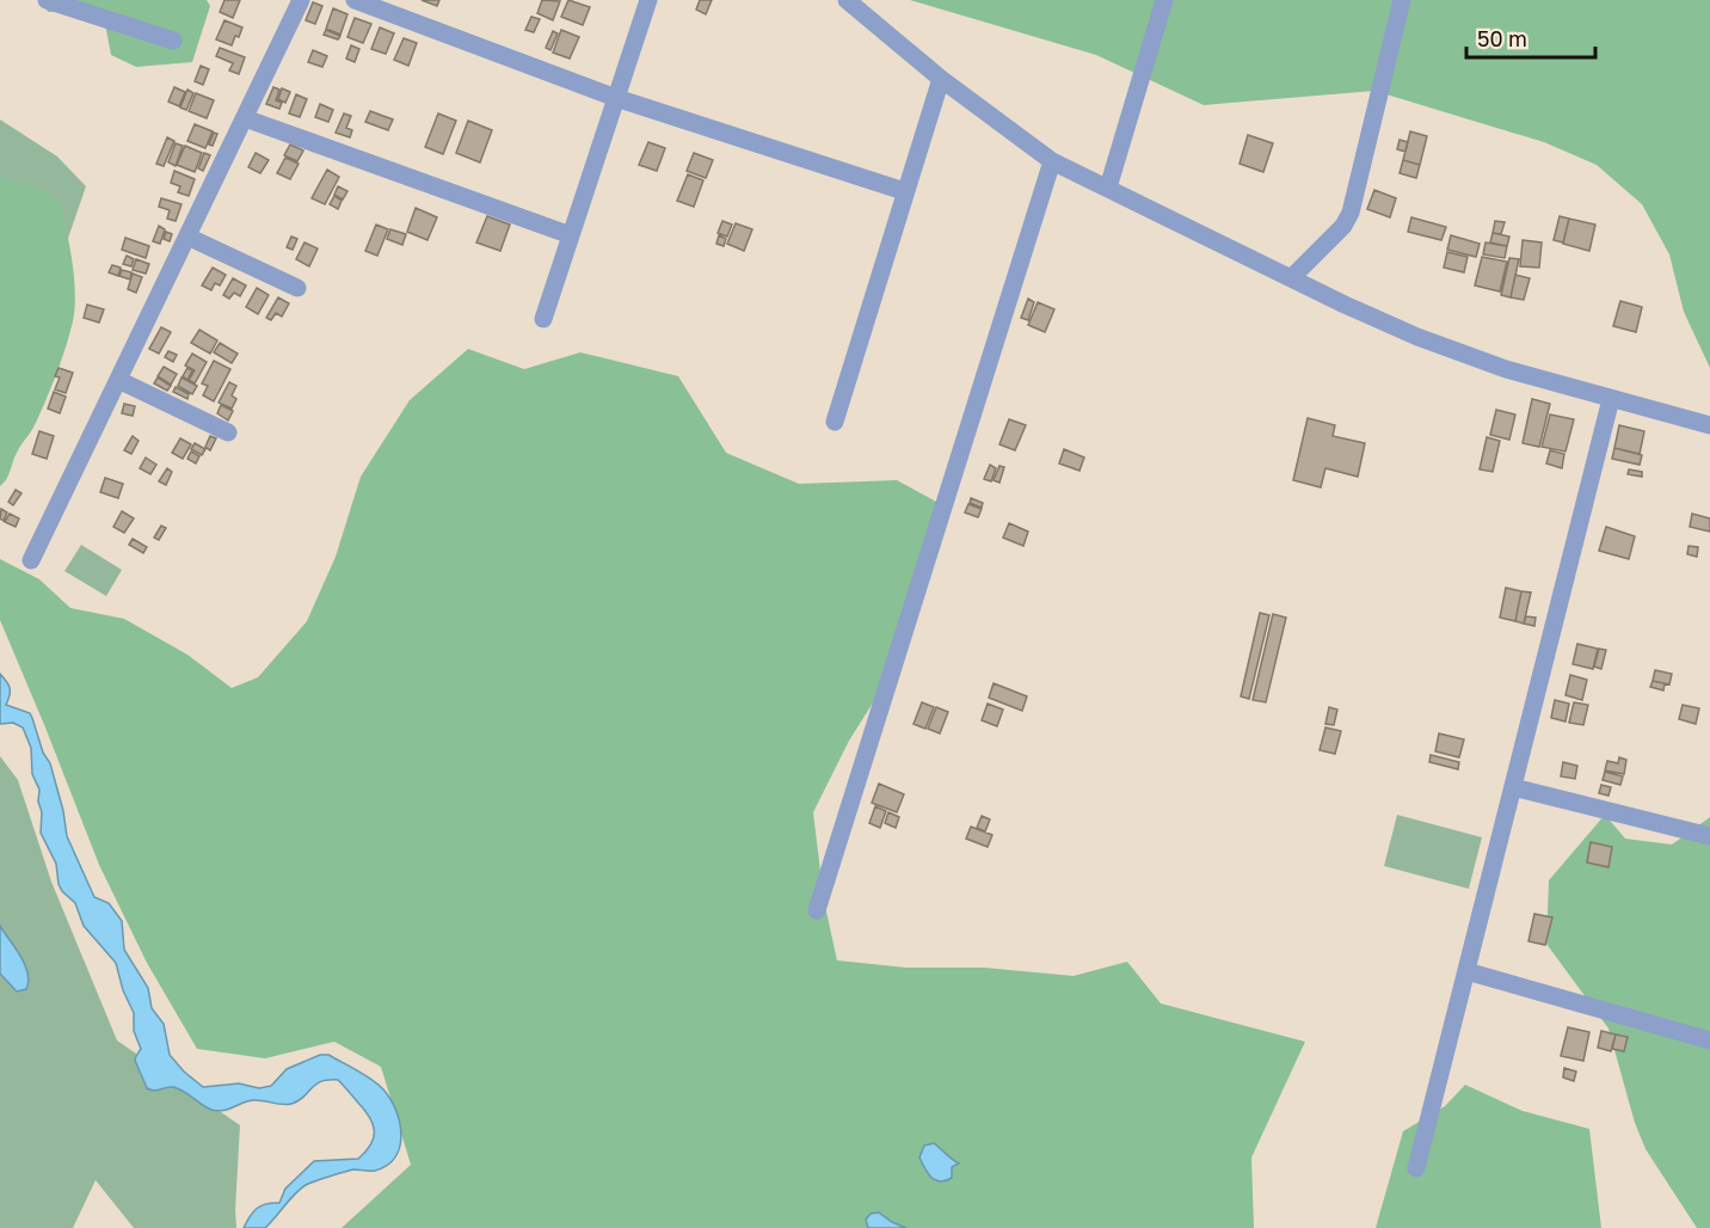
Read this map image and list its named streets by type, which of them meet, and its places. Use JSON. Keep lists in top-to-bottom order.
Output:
{
  "scale_bar": "50 m"
}
